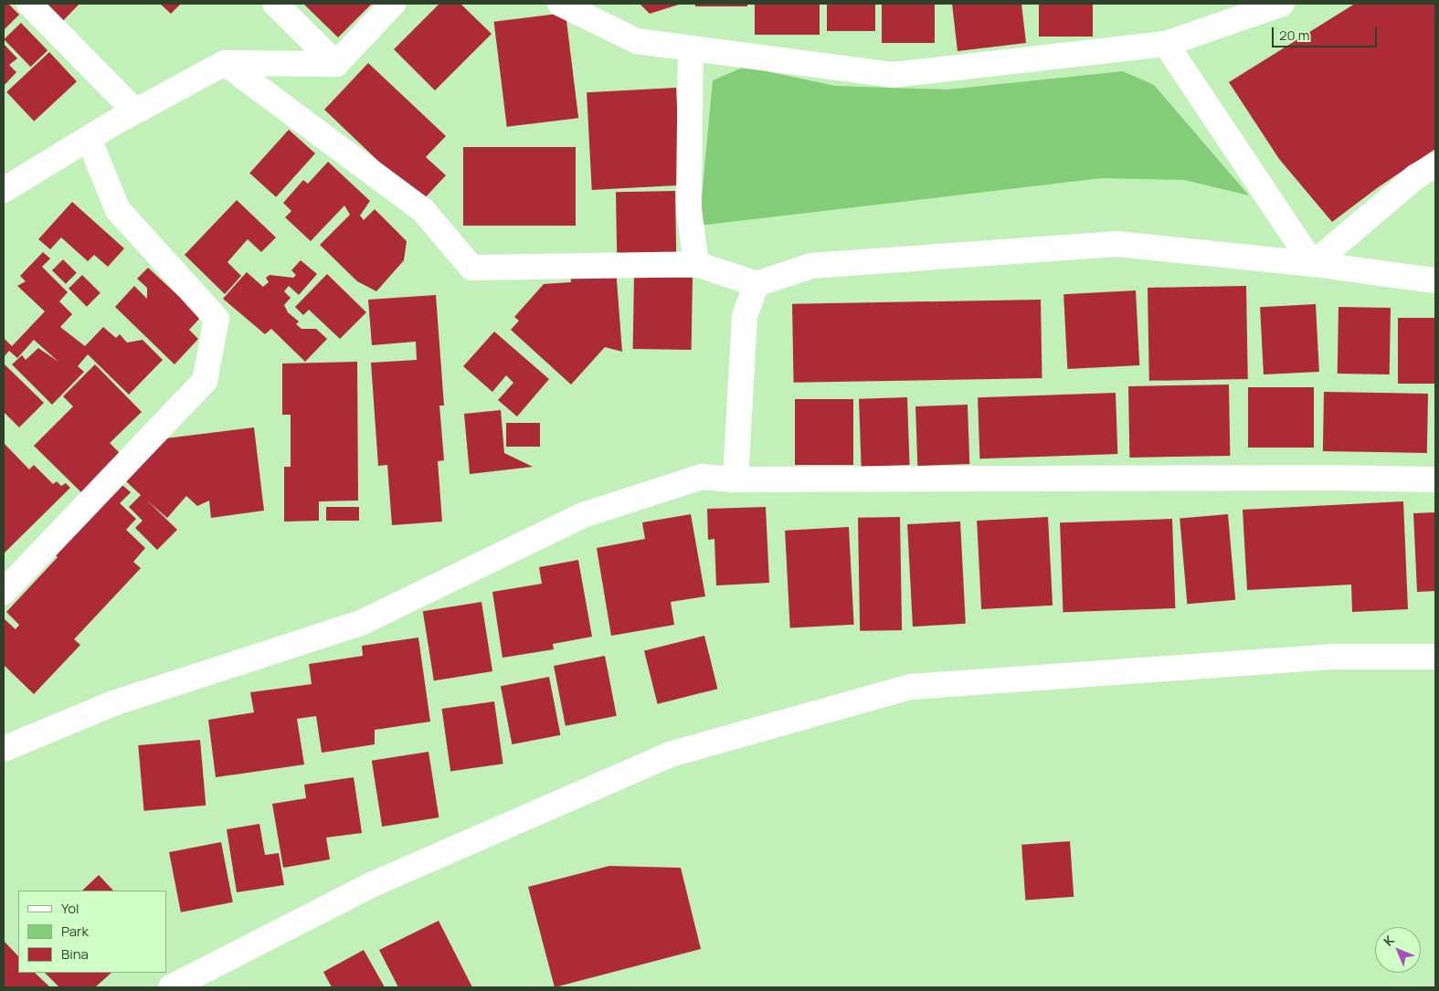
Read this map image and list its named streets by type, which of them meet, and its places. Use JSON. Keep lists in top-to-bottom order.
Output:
{
  "legend": ["Yol", "Park", "Bina"],
  "scale_bar": "20 m",
  "north": "top left"
}
